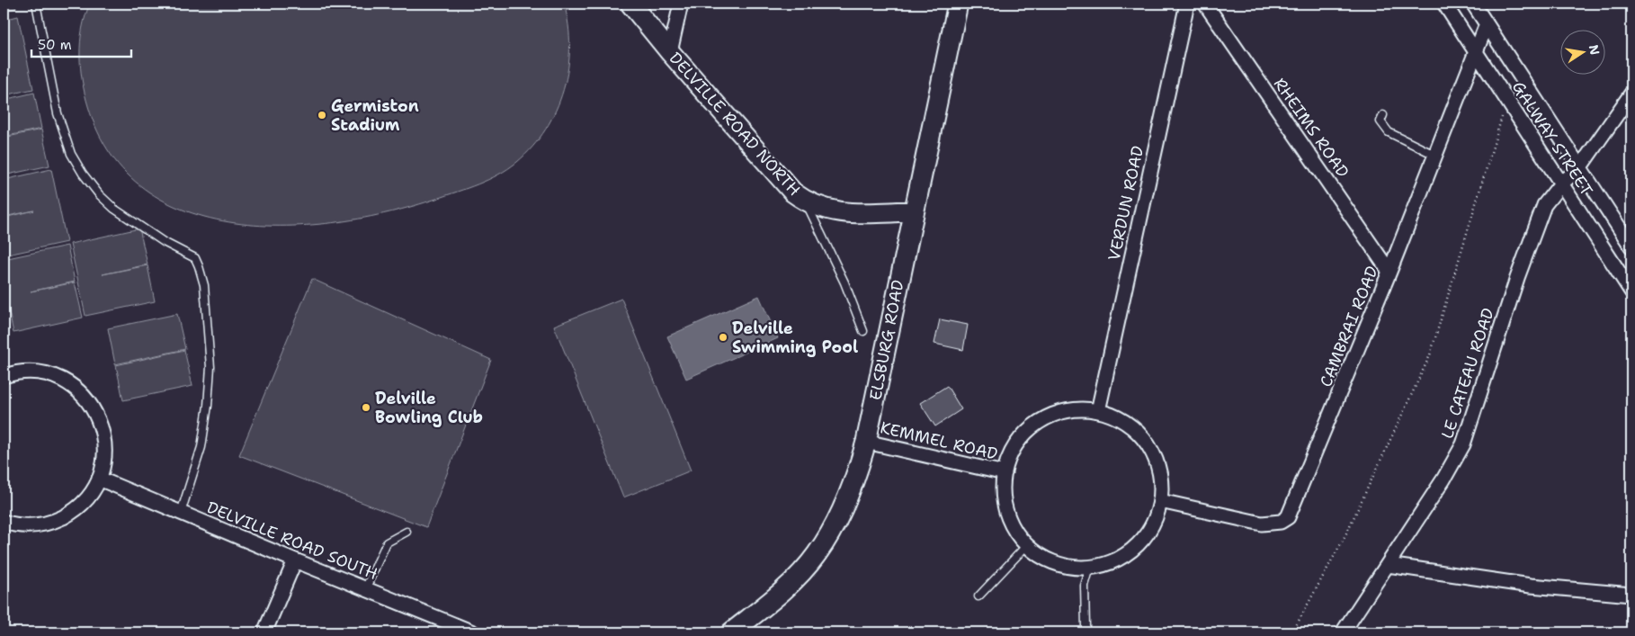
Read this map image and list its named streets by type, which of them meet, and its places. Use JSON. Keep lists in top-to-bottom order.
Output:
{
  "streets": {
    "main road": ["DELVILLE ROAD NORTH", "ELSBURG ROAD"],
    "street": [
      "RHEIMS ROAD",
      "GALWAY STREET",
      "VERDUN ROAD",
      "CAMBRAI ROAD",
      "LE CATEAU ROAD",
      "KEMMEL ROAD",
      "DELVILLE ROAD SOUTH"
    ]
  },
  "crossings": [
    ["DELVILLE ROAD NORTH", "ELSBURG ROAD"],
    ["RHEIMS ROAD", "CAMBRAI ROAD"],
    ["GALWAY STREET", "CAMBRAI ROAD"],
    ["GALWAY STREET", "LE CATEAU ROAD"],
    ["VERDUN ROAD", "CAMBRAI ROAD"],
    ["VERDUN ROAD", "KEMMEL ROAD"],
    ["CAMBRAI ROAD", "KEMMEL ROAD"],
    ["ELSBURG ROAD", "KEMMEL ROAD"]
  ],
  "places": ["Germiston Stadium", "Delville Swimming Pool", "Delville Bowling Club"],
  "scale_bar": "50 m",
  "north": "right"
}
